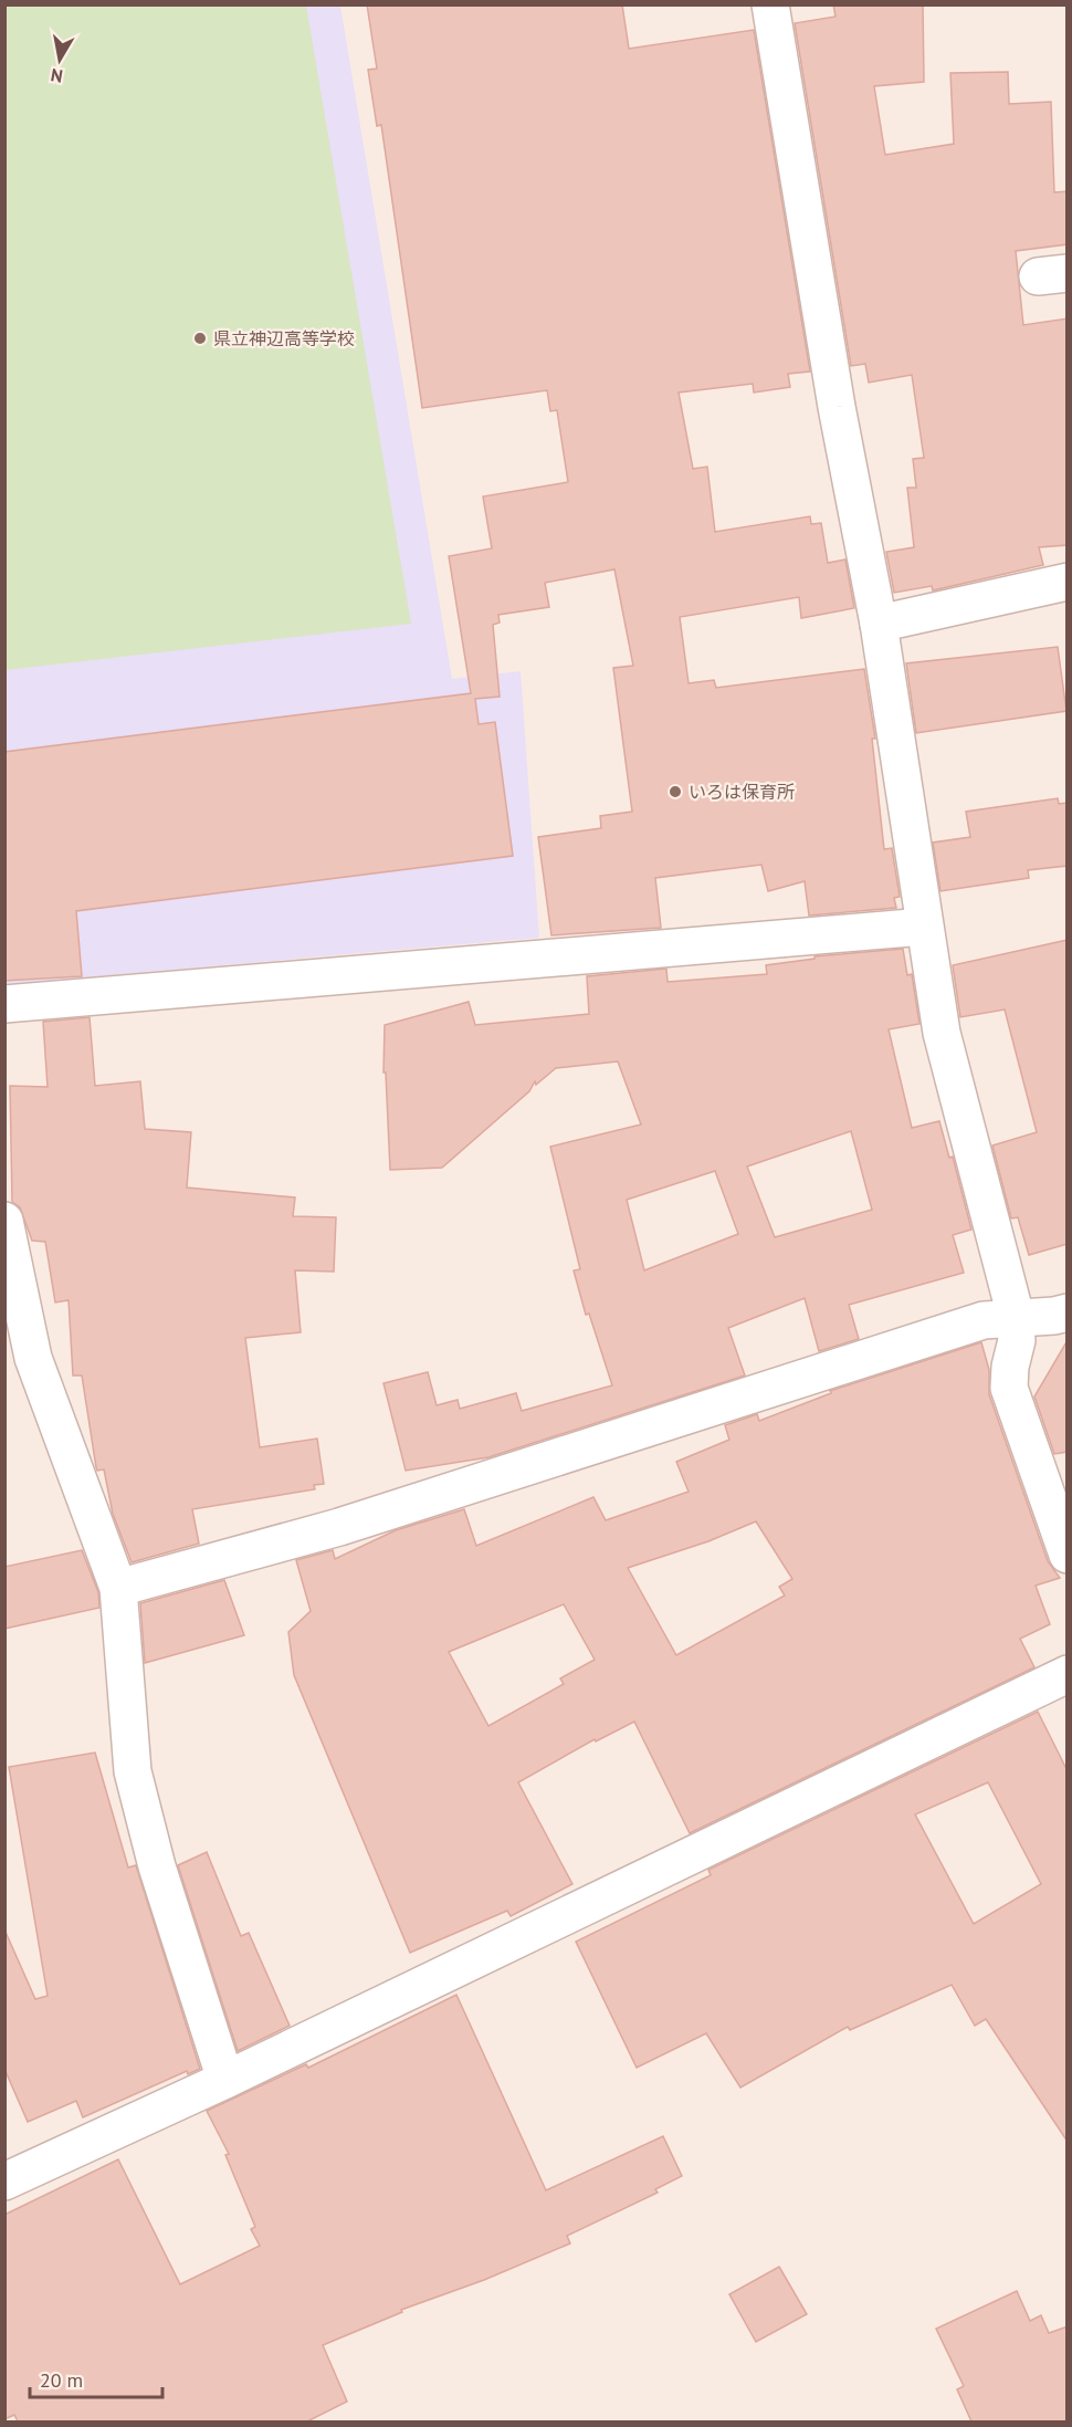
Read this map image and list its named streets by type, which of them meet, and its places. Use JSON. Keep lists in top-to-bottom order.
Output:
{
  "places": ["県立神辺高等学校", "いろは保育所"],
  "scale_bar": "20 m",
  "north": "bottom"
}
